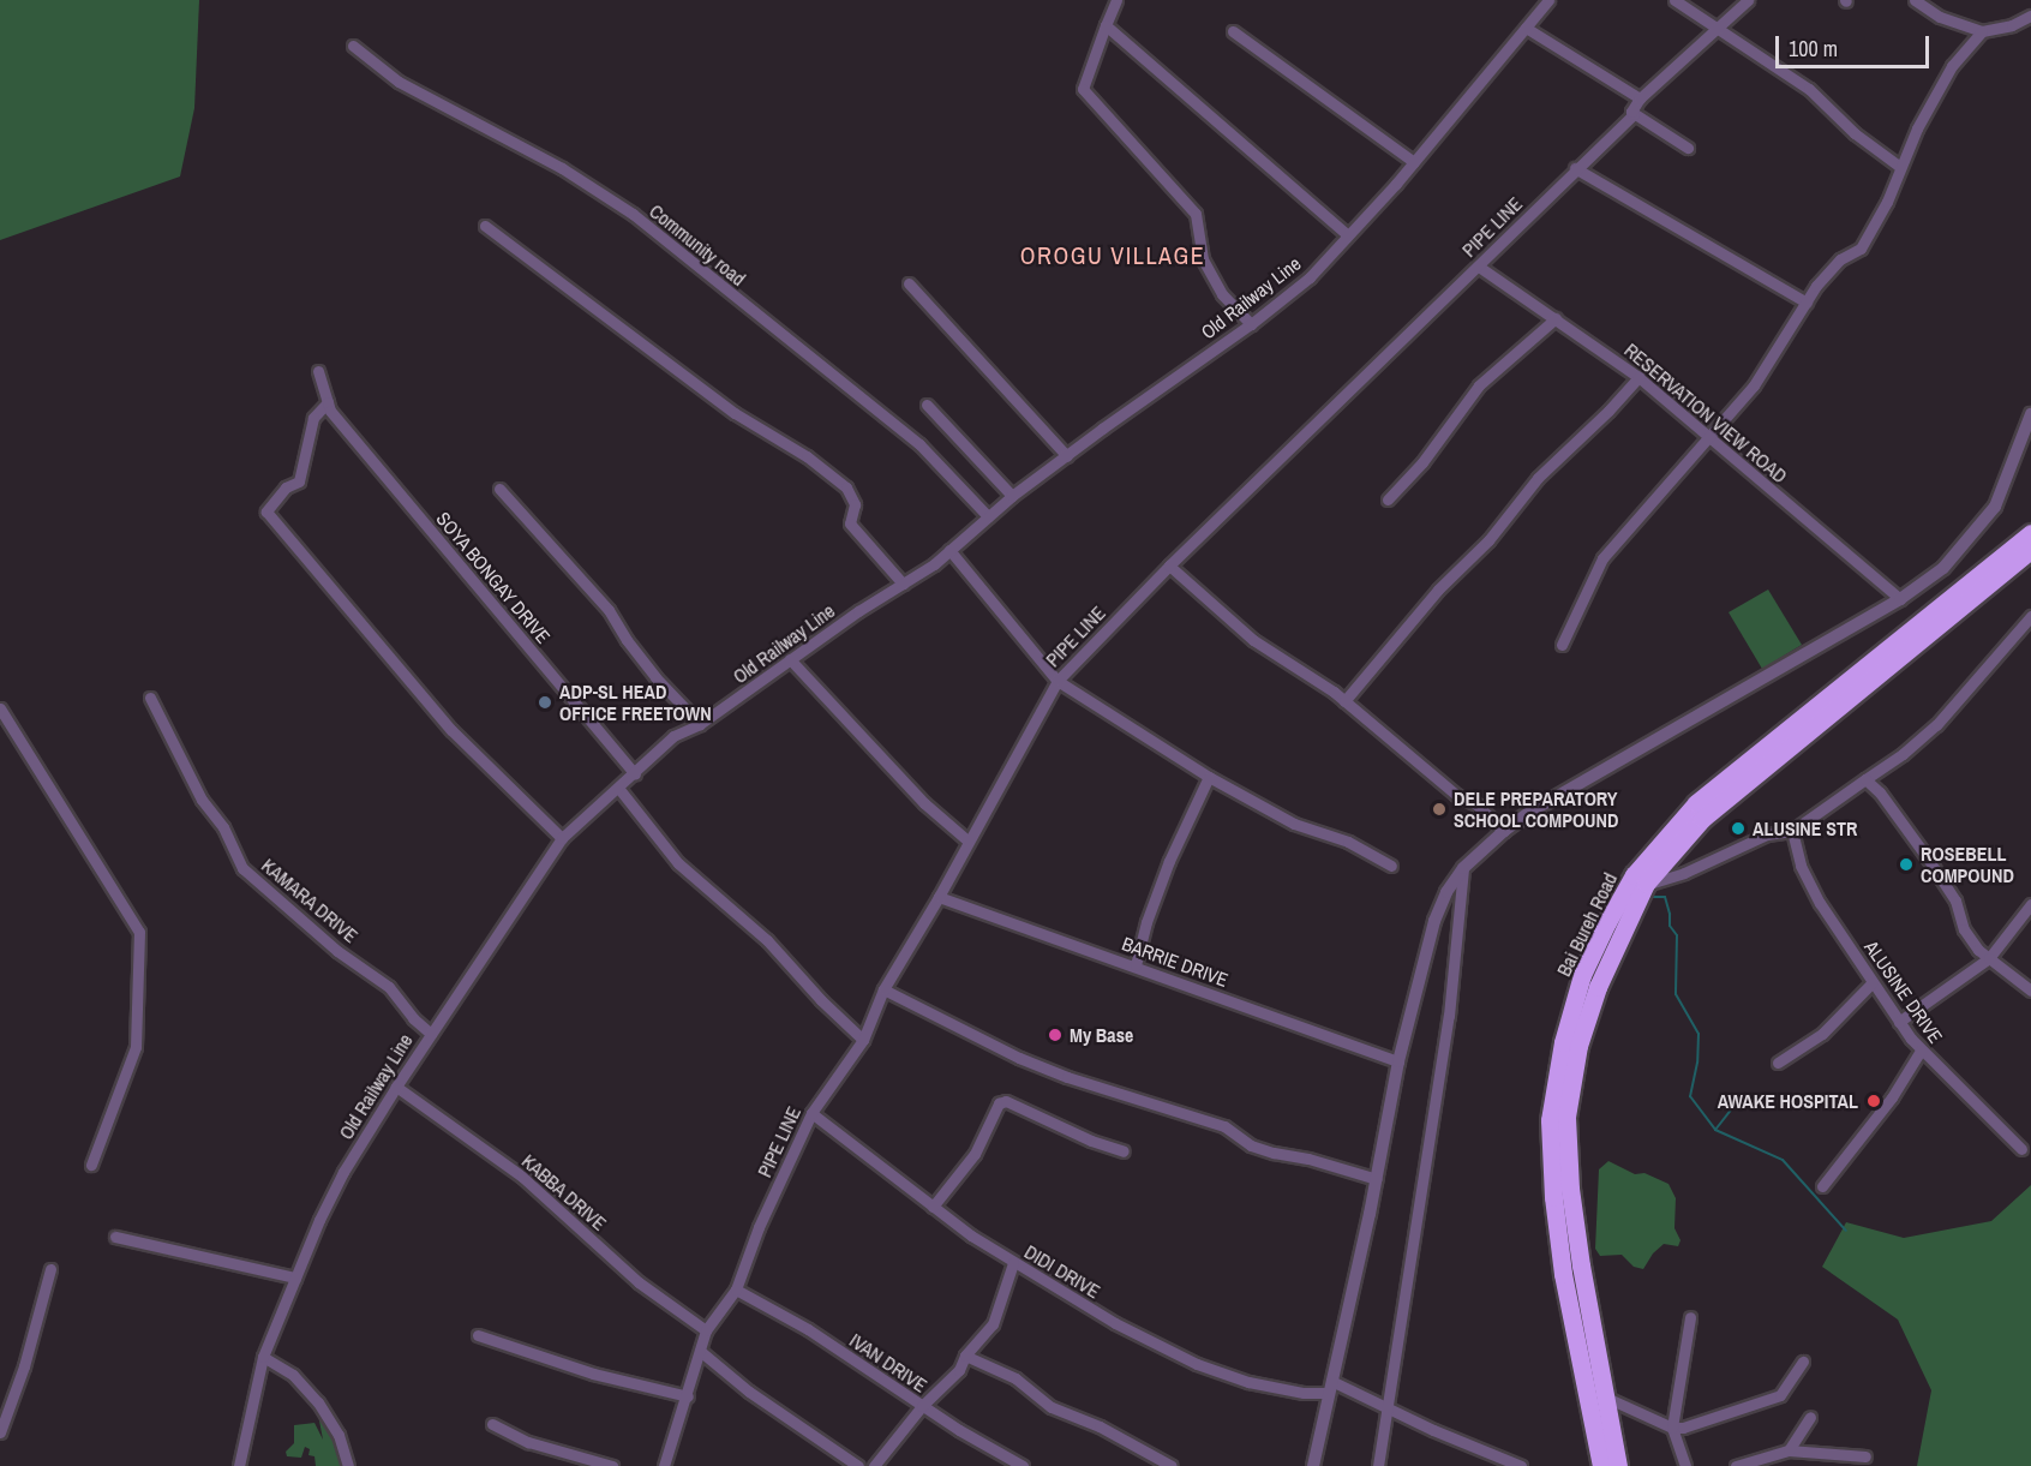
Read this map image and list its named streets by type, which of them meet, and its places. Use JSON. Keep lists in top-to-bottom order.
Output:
{
  "streets": {
    "highway": ["Bai Bureh Road"],
    "street": [
      "PIPE LINE",
      "Community road",
      "Old Railway Line",
      "RESERVATION VIEW ROAD",
      "SOYA BONGAY DRIVE",
      "KAMARA DRIVE",
      "BARRIE DRIVE",
      "ALUSINE DRIVE",
      "KABBA DRIVE",
      "DIDI DRIVE",
      "IVAN DRIVE"
    ]
  },
  "crossings": [
    ["PIPE LINE", "RESERVATION VIEW ROAD"],
    ["PIPE LINE", "BARRIE DRIVE"],
    ["PIPE LINE", "KABBA DRIVE"],
    ["PIPE LINE", "DIDI DRIVE"],
    ["PIPE LINE", "IVAN DRIVE"],
    ["Community road", "Old Railway Line"],
    ["Old Railway Line", "SOYA BONGAY DRIVE"],
    ["Old Railway Line", "KAMARA DRIVE"],
    ["Old Railway Line", "KABBA DRIVE"]
  ],
  "districts": ["OROGU VILLAGE"],
  "places": [
    "ADP-SL HEAD OFFICE FREETOWN",
    "DELE PREPARATORY SCHOOL COMPOUND",
    "ALUSINE STR",
    "ROSEBELL COMPOUND",
    "My Base",
    "AWAKE HOSPITAL"
  ],
  "scale_bar": "100 m"
}
